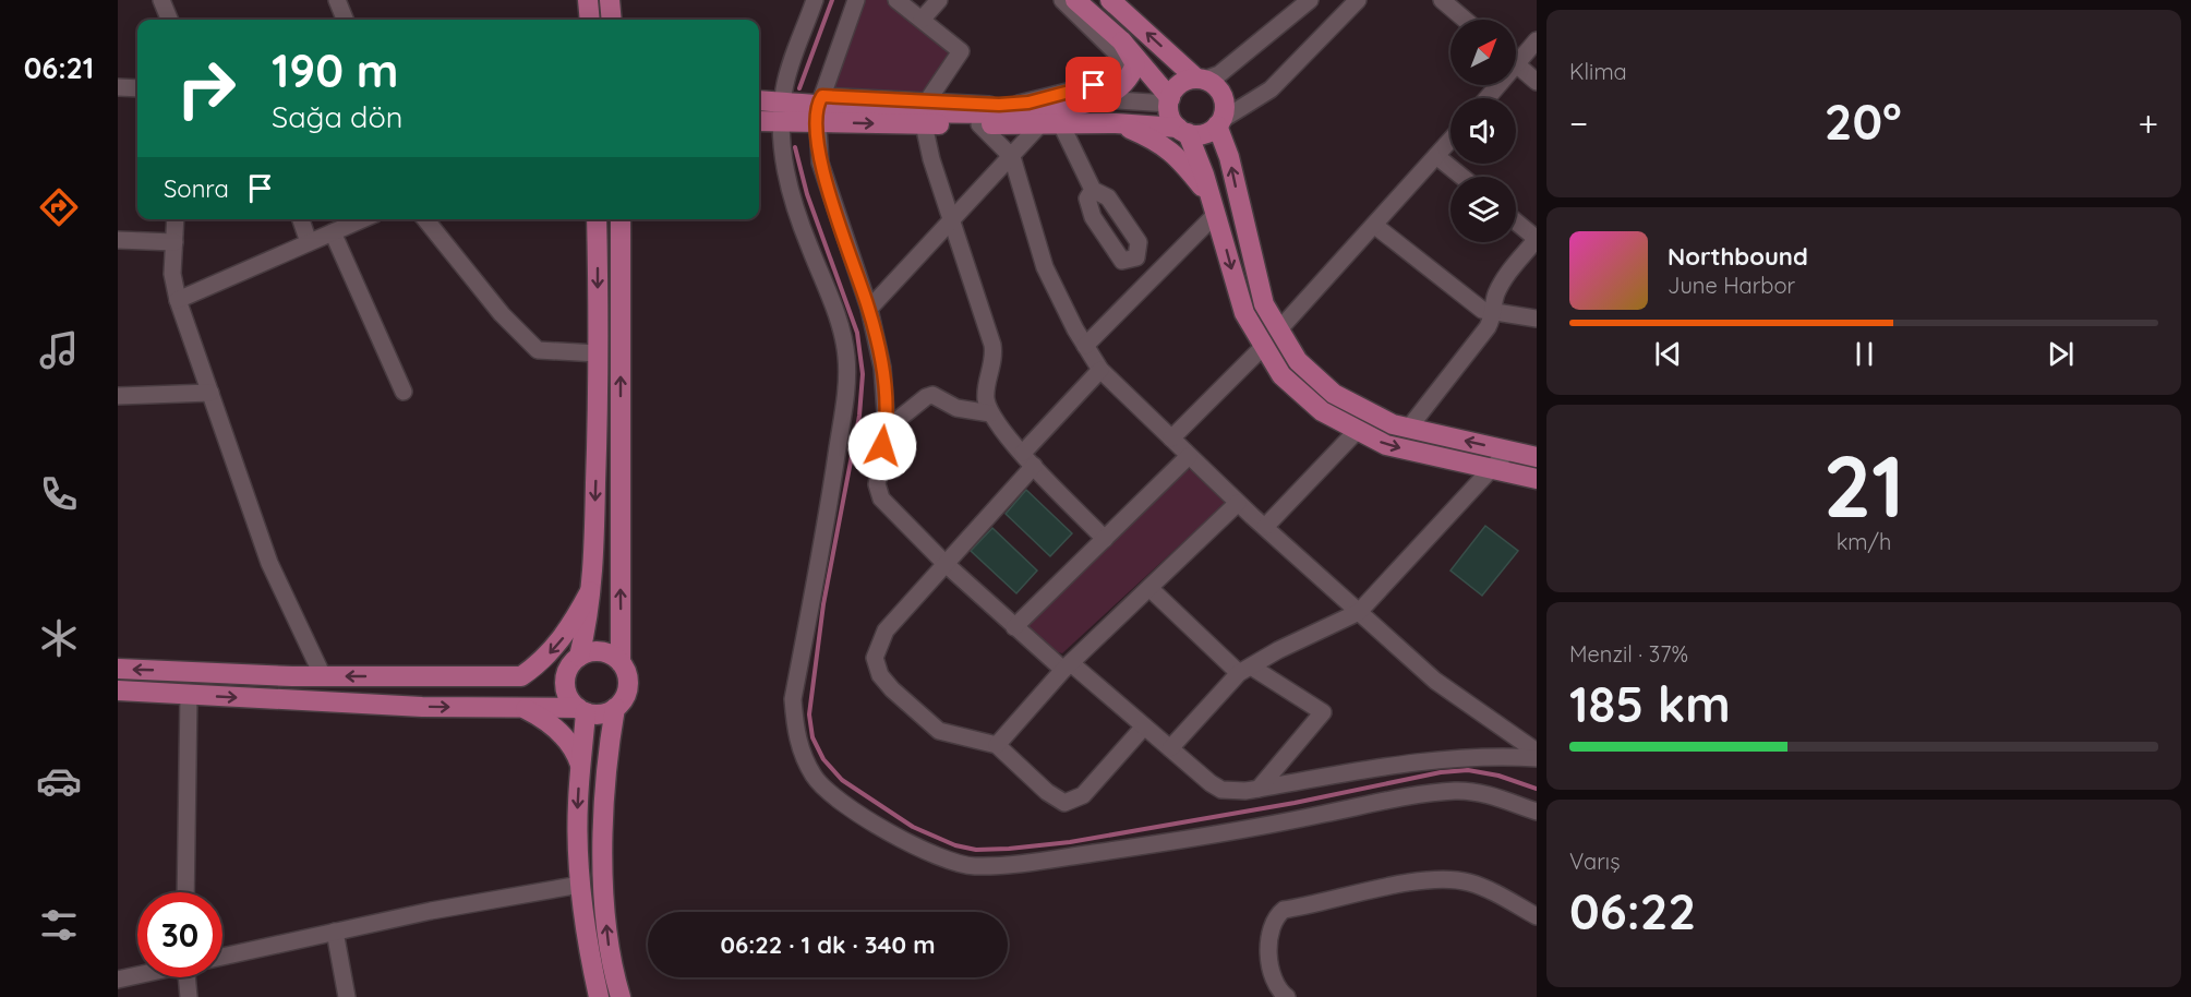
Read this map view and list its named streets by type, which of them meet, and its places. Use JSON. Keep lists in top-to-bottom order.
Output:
{
  "north": "top right",
  "page": {
    "tabs": "06:21",
    "tile": [
      "Klima",
      ["21", "km/h"],
      ["Menzil · 37%", "185 km"],
      ["Varış", "06:22"]
    ],
    "turn": ["190 m", "Sağa dön"],
    "heat": ["−", "20°", "+"],
    "then": "Sonra",
    "song": ["Northbound", "June Harbor"],
    "limit": "30",
    "trip": "06:22 · 1 dk · 340 m"
  }
}
